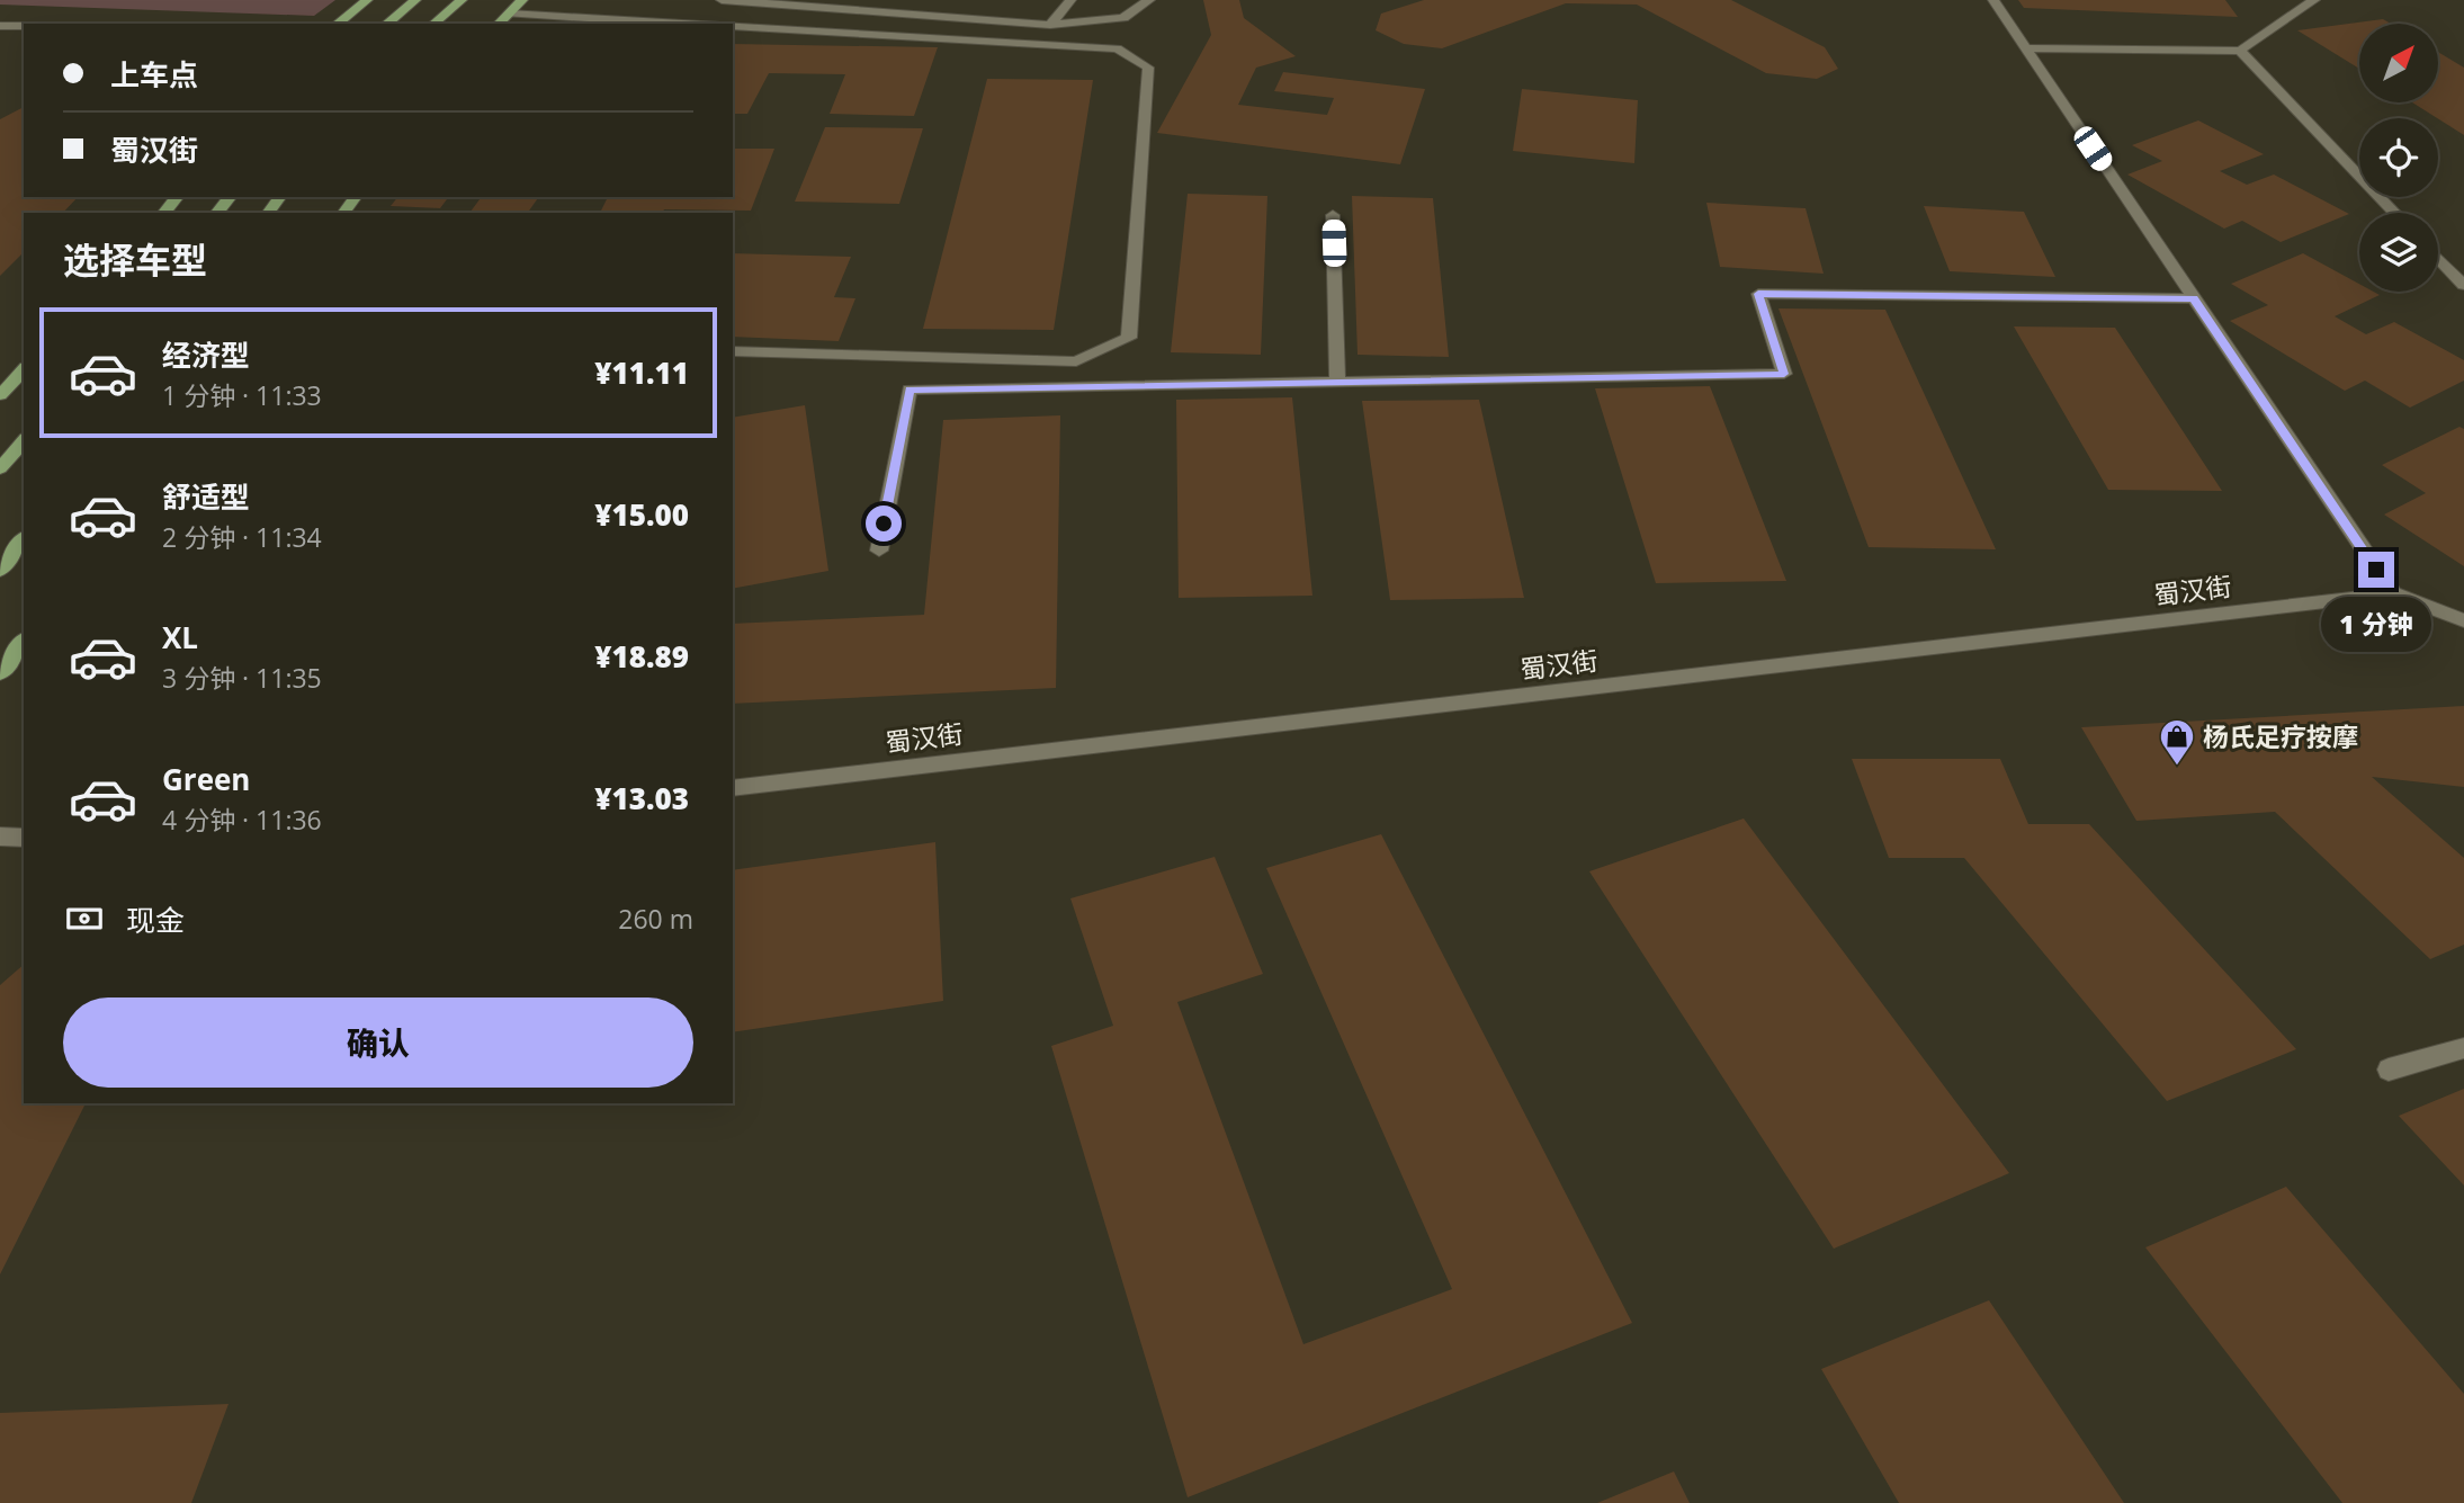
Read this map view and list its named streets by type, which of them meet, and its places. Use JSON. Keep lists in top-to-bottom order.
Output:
{
  "streets": {
    "street": ["蜀汉街"]
  },
  "places": {
    "shop": ["杨氏足疗按摩"]
  },
  "north": "top right",
  "page": {
    "banner": ["上车点", "蜀汉街"],
    "heading": "选择车型",
    "list": [
      {
        "name": "经济型",
        "note": "1 分钟 · 11:33",
        "value": "¥11.11"
      },
      {
        "name": "舒适型",
        "note": "2 分钟 · 11:34",
        "value": "¥15.00"
      },
      {
        "name": "XL",
        "note": "3 分钟 · 11:35",
        "value": "¥18.89"
      },
      {
        "name": "Green",
        "note": "4 分钟 · 11:36",
        "value": "¥13.03"
      }
    ],
    "bubble": "1 分钟",
    "pay": ["现金", "260 m"],
    "buttons": "确认"
  }
}
